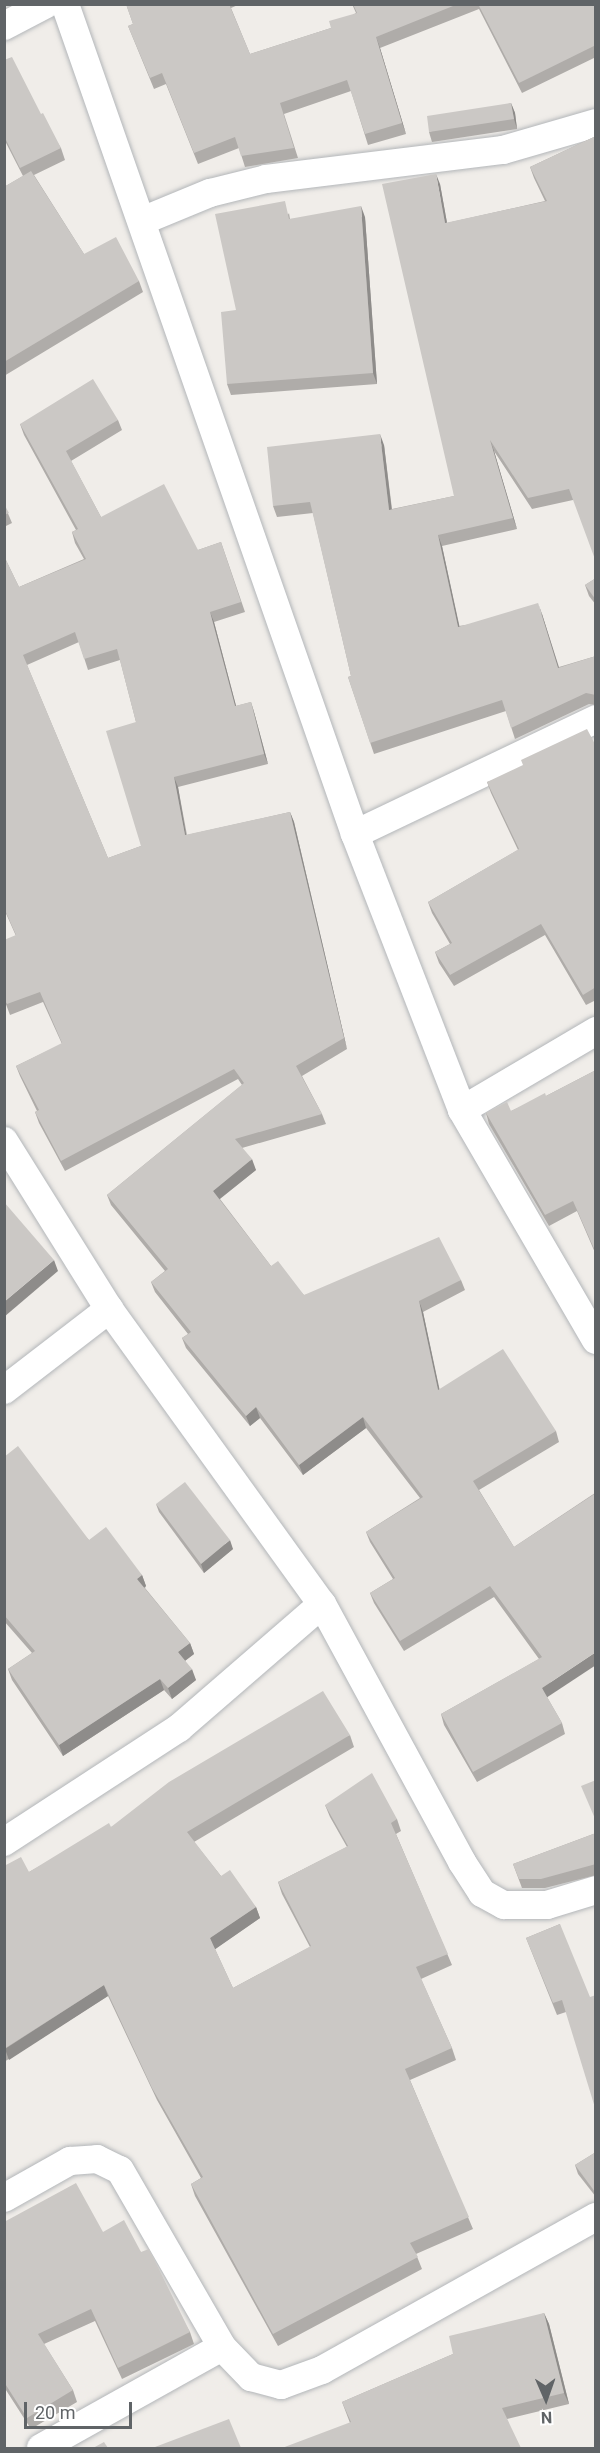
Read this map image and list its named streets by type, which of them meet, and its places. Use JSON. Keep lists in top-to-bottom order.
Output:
{
  "scale_bar": "20 m",
  "north": "bottom"
}
